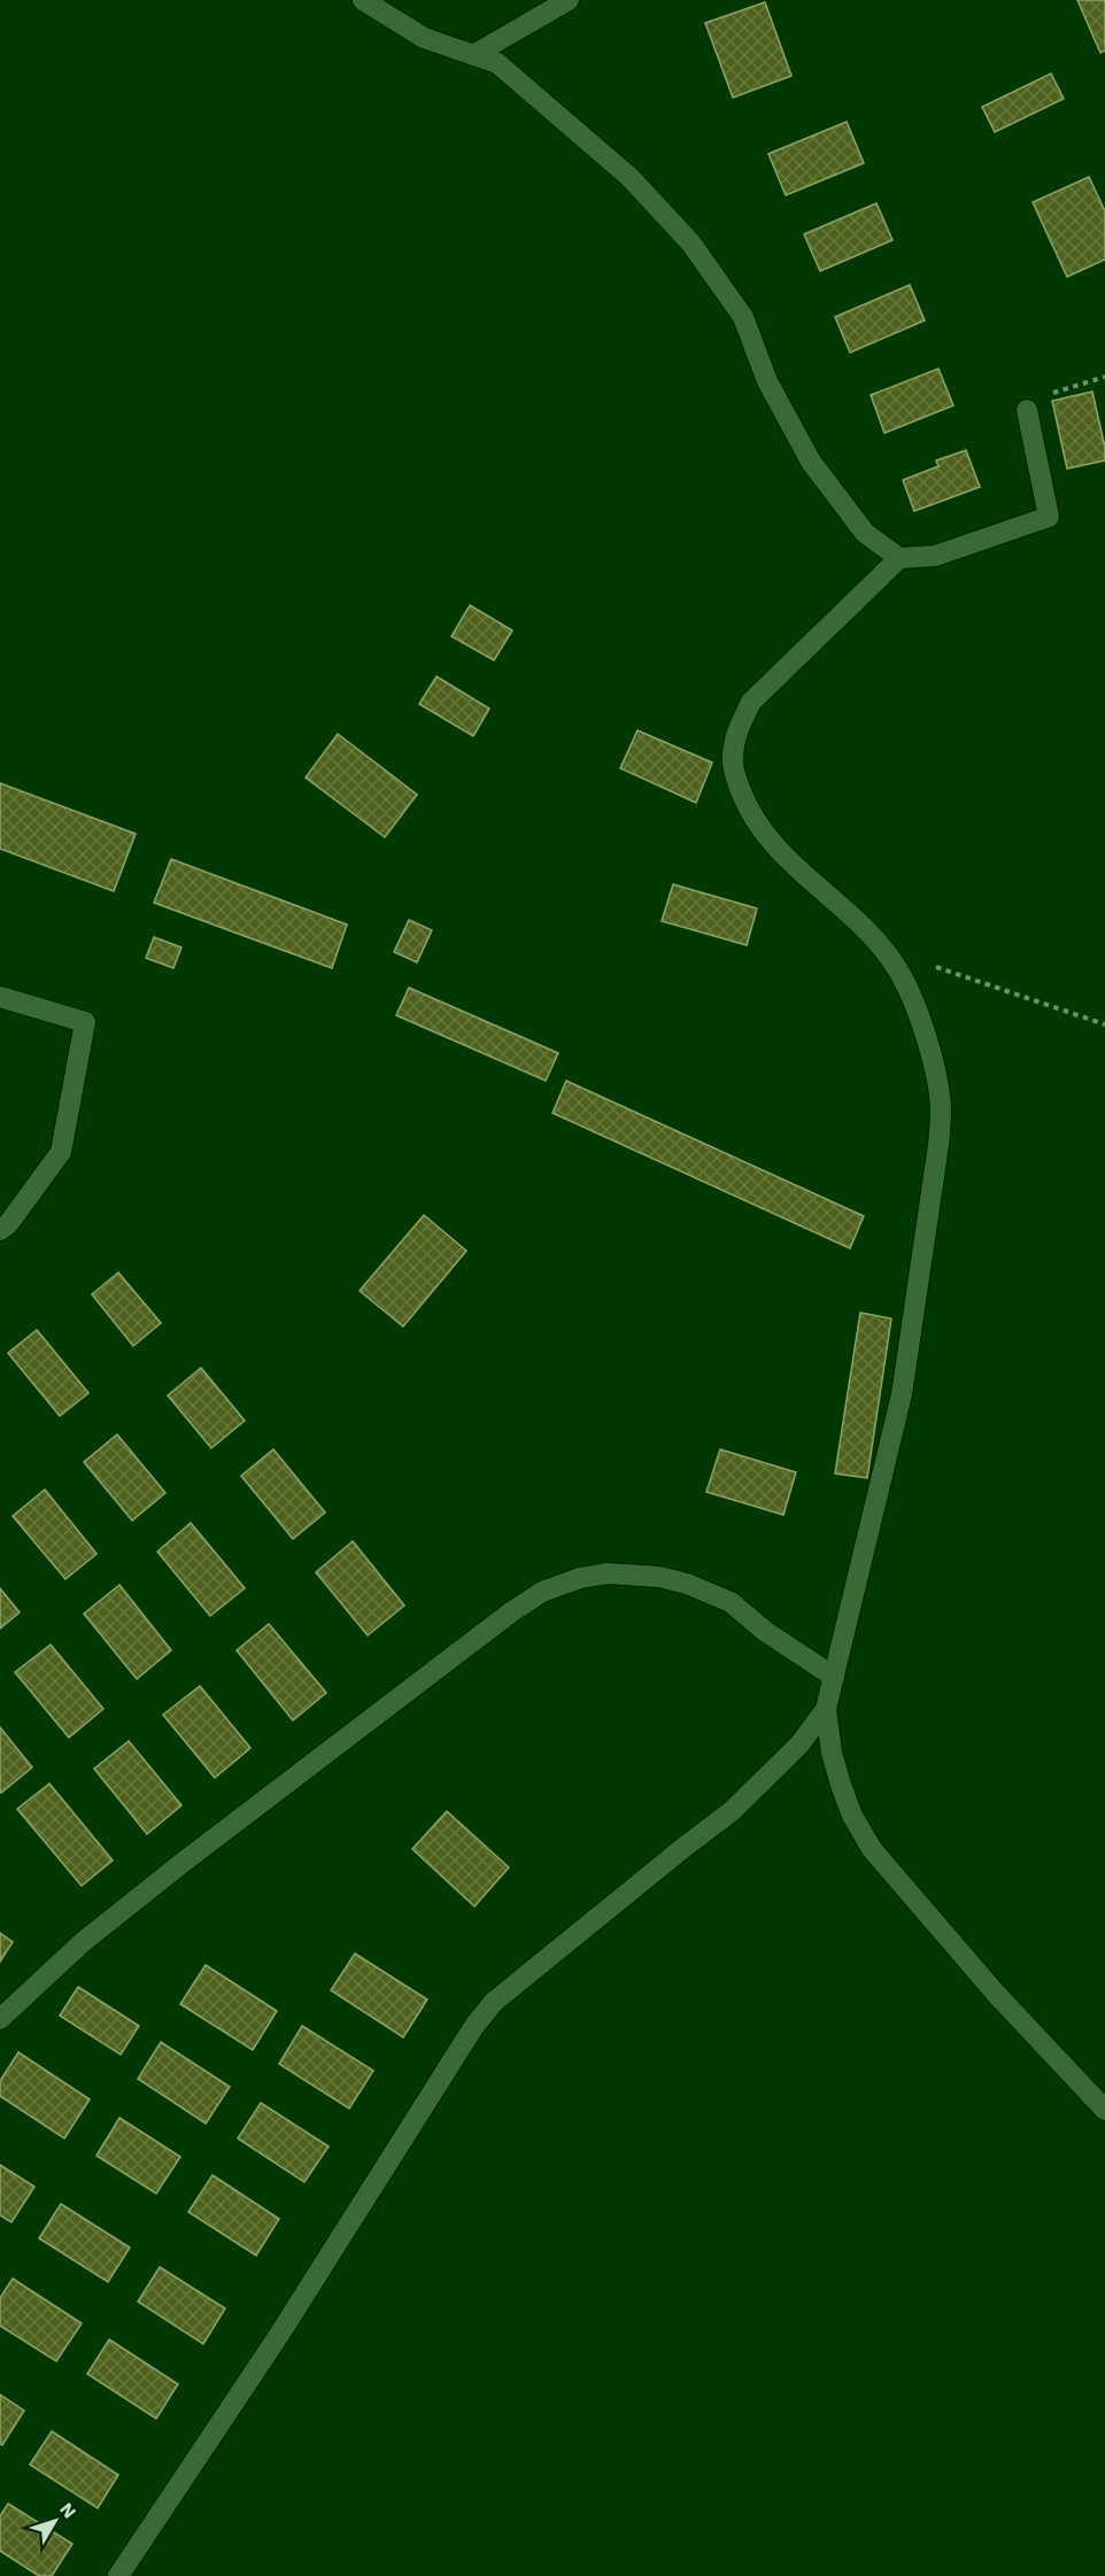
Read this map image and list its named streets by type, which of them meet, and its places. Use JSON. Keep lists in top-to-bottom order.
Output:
{
  "north": "top right"
}
